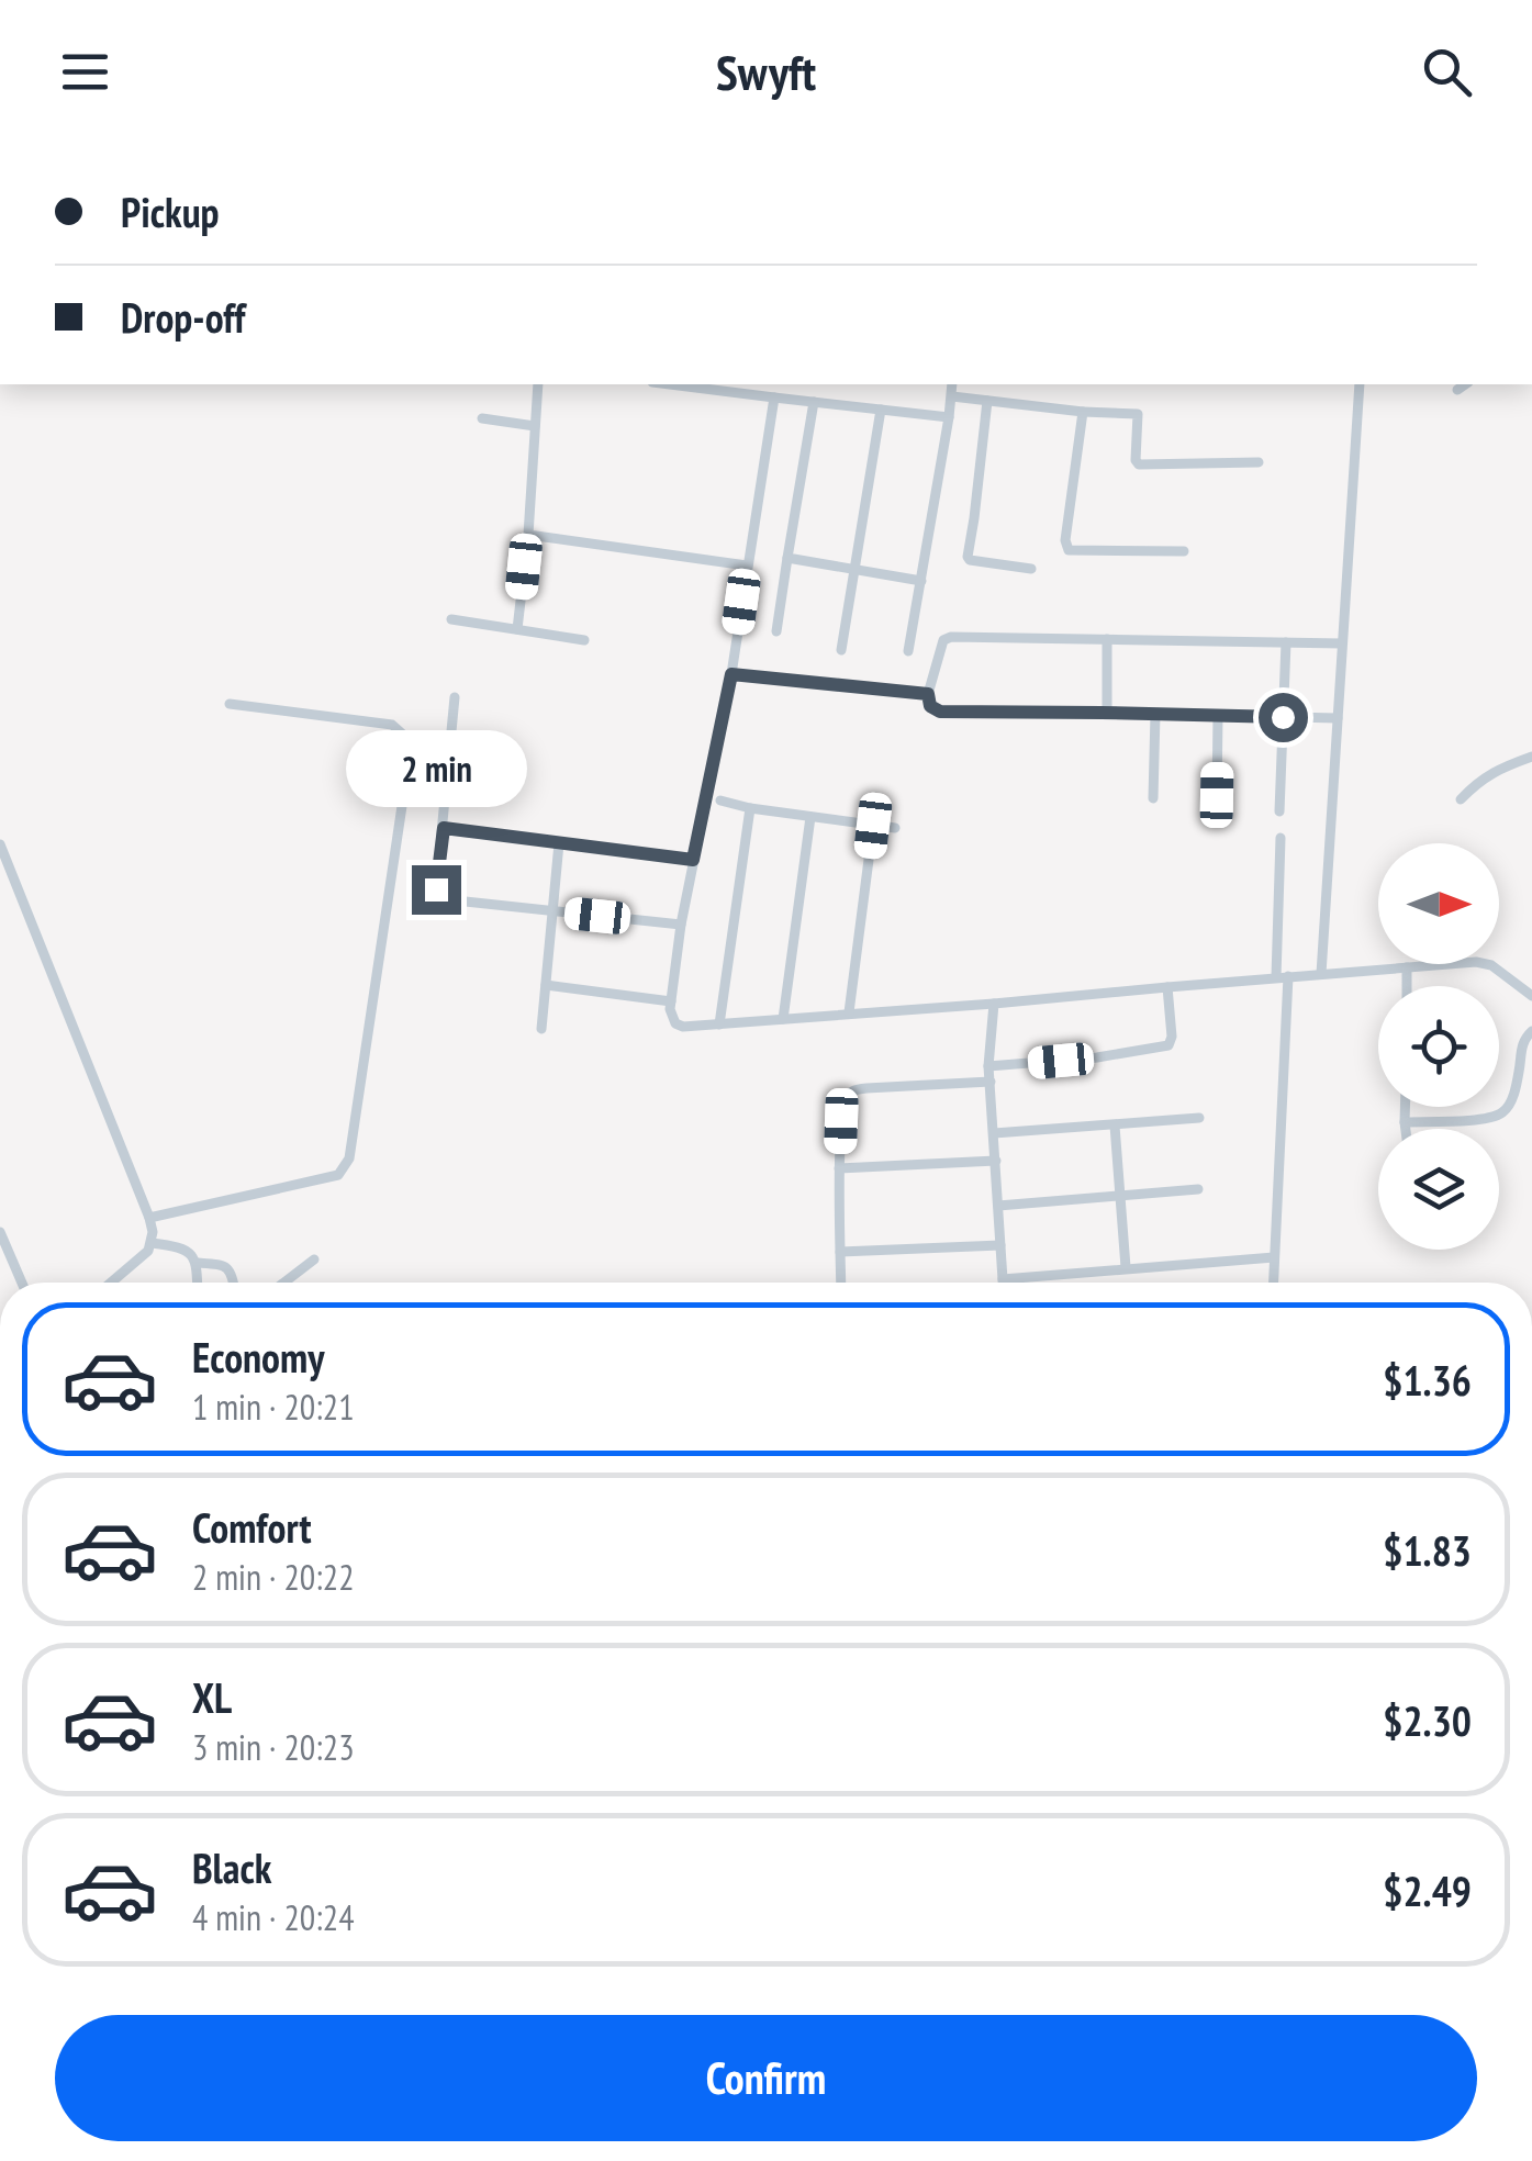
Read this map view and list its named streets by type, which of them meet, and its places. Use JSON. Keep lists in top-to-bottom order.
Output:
{
  "north": "right",
  "page": {
    "header": "Swyft",
    "banner": ["Pickup", "Drop-off"],
    "bubble": "2 min",
    "list": [
      {
        "name": "Economy",
        "note": "1 min · 20:21",
        "value": "$1.36"
      },
      {
        "name": "Comfort",
        "note": "2 min · 20:22",
        "value": "$1.83"
      },
      {
        "name": "XL",
        "note": "3 min · 20:23",
        "value": "$2.30"
      },
      {
        "name": "Black",
        "note": "4 min · 20:24",
        "value": "$2.49"
      }
    ],
    "buttons": "Confirm"
  }
}
